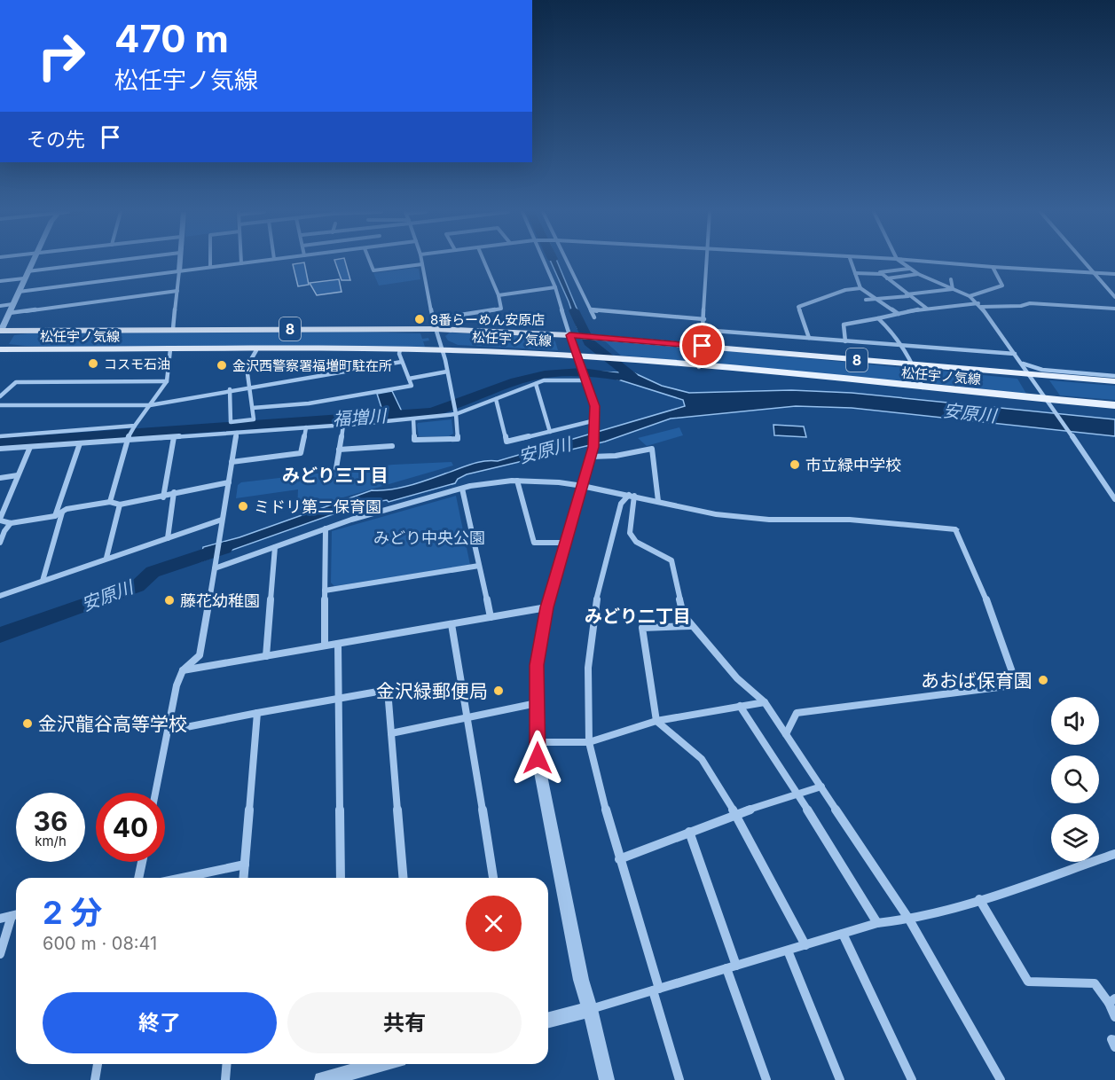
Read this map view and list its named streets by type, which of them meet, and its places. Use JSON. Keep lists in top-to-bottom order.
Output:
{
  "streets": {
    "main road": ["8", "松任宇ノ気線"]
  },
  "districts": ["みどり三丁目", "みどり二丁目"],
  "water": ["安原川", "福増川"],
  "parks": ["みどり中央公園"],
  "places": [
    "8番らーめん安原店",
    "コスモ石油",
    "金沢西警察署福増町駐在所",
    "市立緑中学校",
    "ミドリ第二保育園",
    "藤花幼稚園",
    "あおば保育園",
    "金沢緑郵便局",
    "金沢龍谷高等学校"
  ],
  "page": {
    "turn": ["470 m", "松任宇ノ気線"],
    "then": "その先",
    "speed": "36 km/h",
    "limit": "40",
    "heading": ["2 分", "600 m · 08:41"],
    "buttons": ["終了", "共有"]
  }
}
